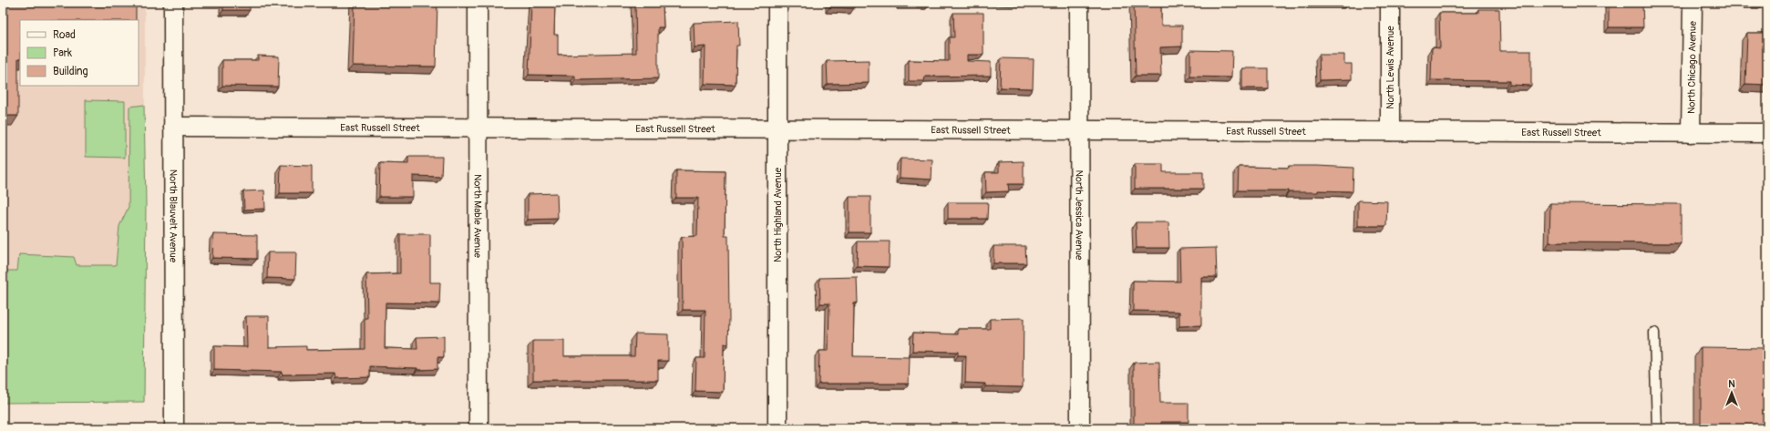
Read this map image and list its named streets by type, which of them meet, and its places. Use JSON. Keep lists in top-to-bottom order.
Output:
{
  "streets": {
    "street": [
      "North Lewis Avenue",
      "North Chicago Avenue",
      "East Russell Street",
      "North Highland Avenue",
      "North Jessica Avenue",
      "North Blauvelt Avenue",
      "North Mable Avenue"
    ]
  },
  "crossings": [
    ["North Lewis Avenue", "East Russell Street"],
    ["North Chicago Avenue", "East Russell Street"],
    ["East Russell Street", "North Highland Avenue"],
    ["East Russell Street", "North Jessica Avenue"],
    ["East Russell Street", "North Blauvelt Avenue"],
    ["East Russell Street", "North Mable Avenue"]
  ],
  "legend": ["Road", "Park", "Building"],
  "north": "top"
}
